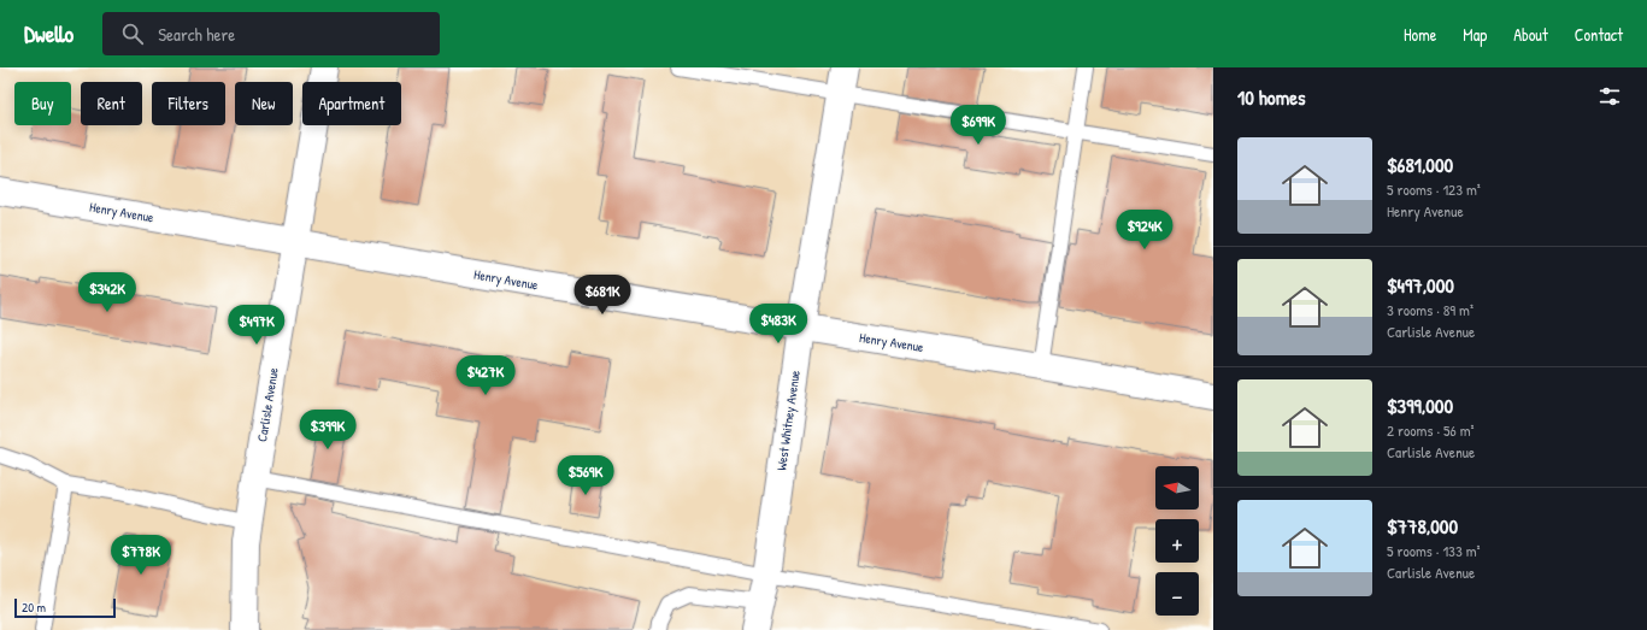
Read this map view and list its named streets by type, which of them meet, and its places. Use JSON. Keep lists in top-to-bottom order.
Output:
{
  "streets": {
    "street": ["Henry Avenue", "Carlisle Avenue", "West Whitney Avenue"]
  },
  "crossings": [
    ["Henry Avenue", "Carlisle Avenue"],
    ["Henry Avenue", "West Whitney Avenue"]
  ],
  "scale_bar": "20 m",
  "north": "left",
  "page": {
    "header": "Dwello",
    "search": "Search here",
    "nav": [
      "Home",
      "Map",
      "About",
      "Contact"
    ],
    "heading": "10 homes",
    "chip": [
      "Buy",
      "Rent",
      "Filters",
      "New",
      "Apartment"
    ],
    "price": [
      "$699K",
      "$924K",
      "$342K",
      "$681K",
      "$483K",
      "$497K",
      "$427K",
      "$399K",
      "$569K",
      "$778K"
    ],
    "list": [
      {
        "name": "$681,000",
        "note": "5 rooms · 123 m² · Henry Avenue"
      },
      {
        "name": "$497,000",
        "note": "3 rooms · 89 m² · Carlisle Avenue"
      },
      {
        "name": "$399,000",
        "note": "2 rooms · 56 m² · Carlisle Avenue"
      },
      {
        "name": "$778,000",
        "note": "5 rooms · 133 m² · Carlisle Avenue"
      }
    ],
    "map_buttons": ["+", "−"],
    "scale": "20 m"
  }
}
